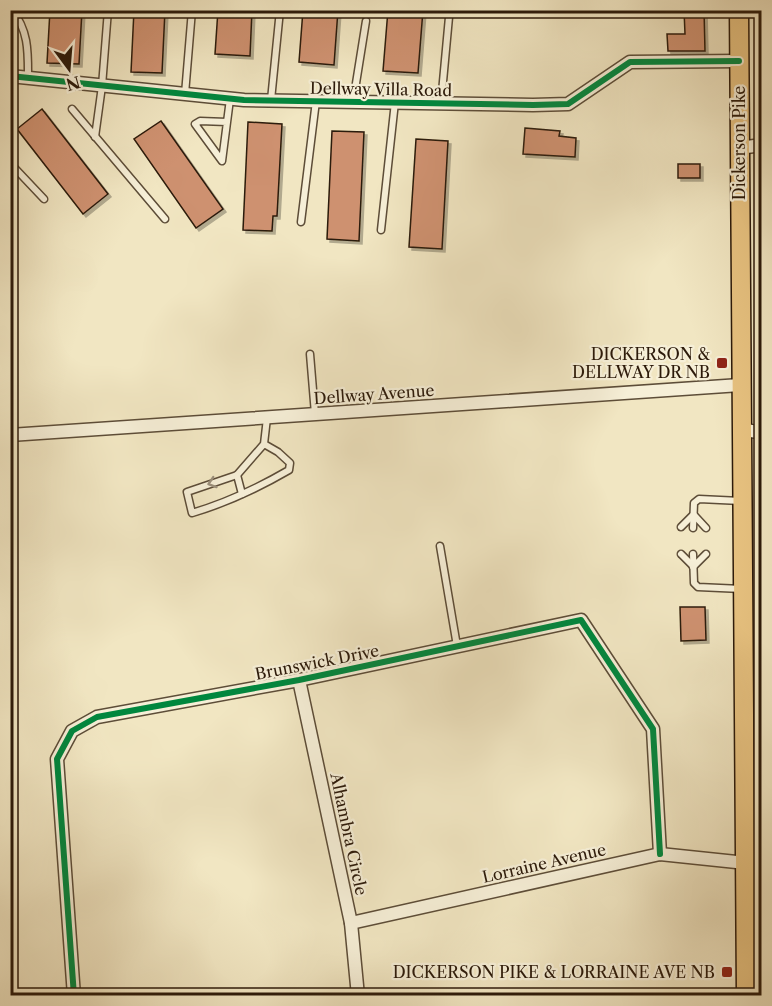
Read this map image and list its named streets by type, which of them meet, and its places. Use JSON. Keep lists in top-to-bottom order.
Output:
{
  "streets": {
    "main road": ["Dickerson Pike"],
    "street": [
      "Dellway Villa Road",
      "Dellway Avenue",
      "Brunswick Drive",
      "Alhambra Circle",
      "Lorraine Avenue"
    ]
  },
  "crossings": [
    ["Dellway Villa Road", "Dickerson Pike"],
    ["Dickerson Pike", "Dellway Avenue"],
    ["Dickerson Pike", "Lorraine Avenue"],
    ["Brunswick Drive", "Alhambra Circle"],
    ["Brunswick Drive", "Lorraine Avenue"],
    ["Alhambra Circle", "Lorraine Avenue"]
  ],
  "places": {
    "transit": ["DICKERSON & DELLWAY DR NB", "DICKERSON PIKE & LORRAINE AVE NB"]
  },
  "north": "bottom"
}
